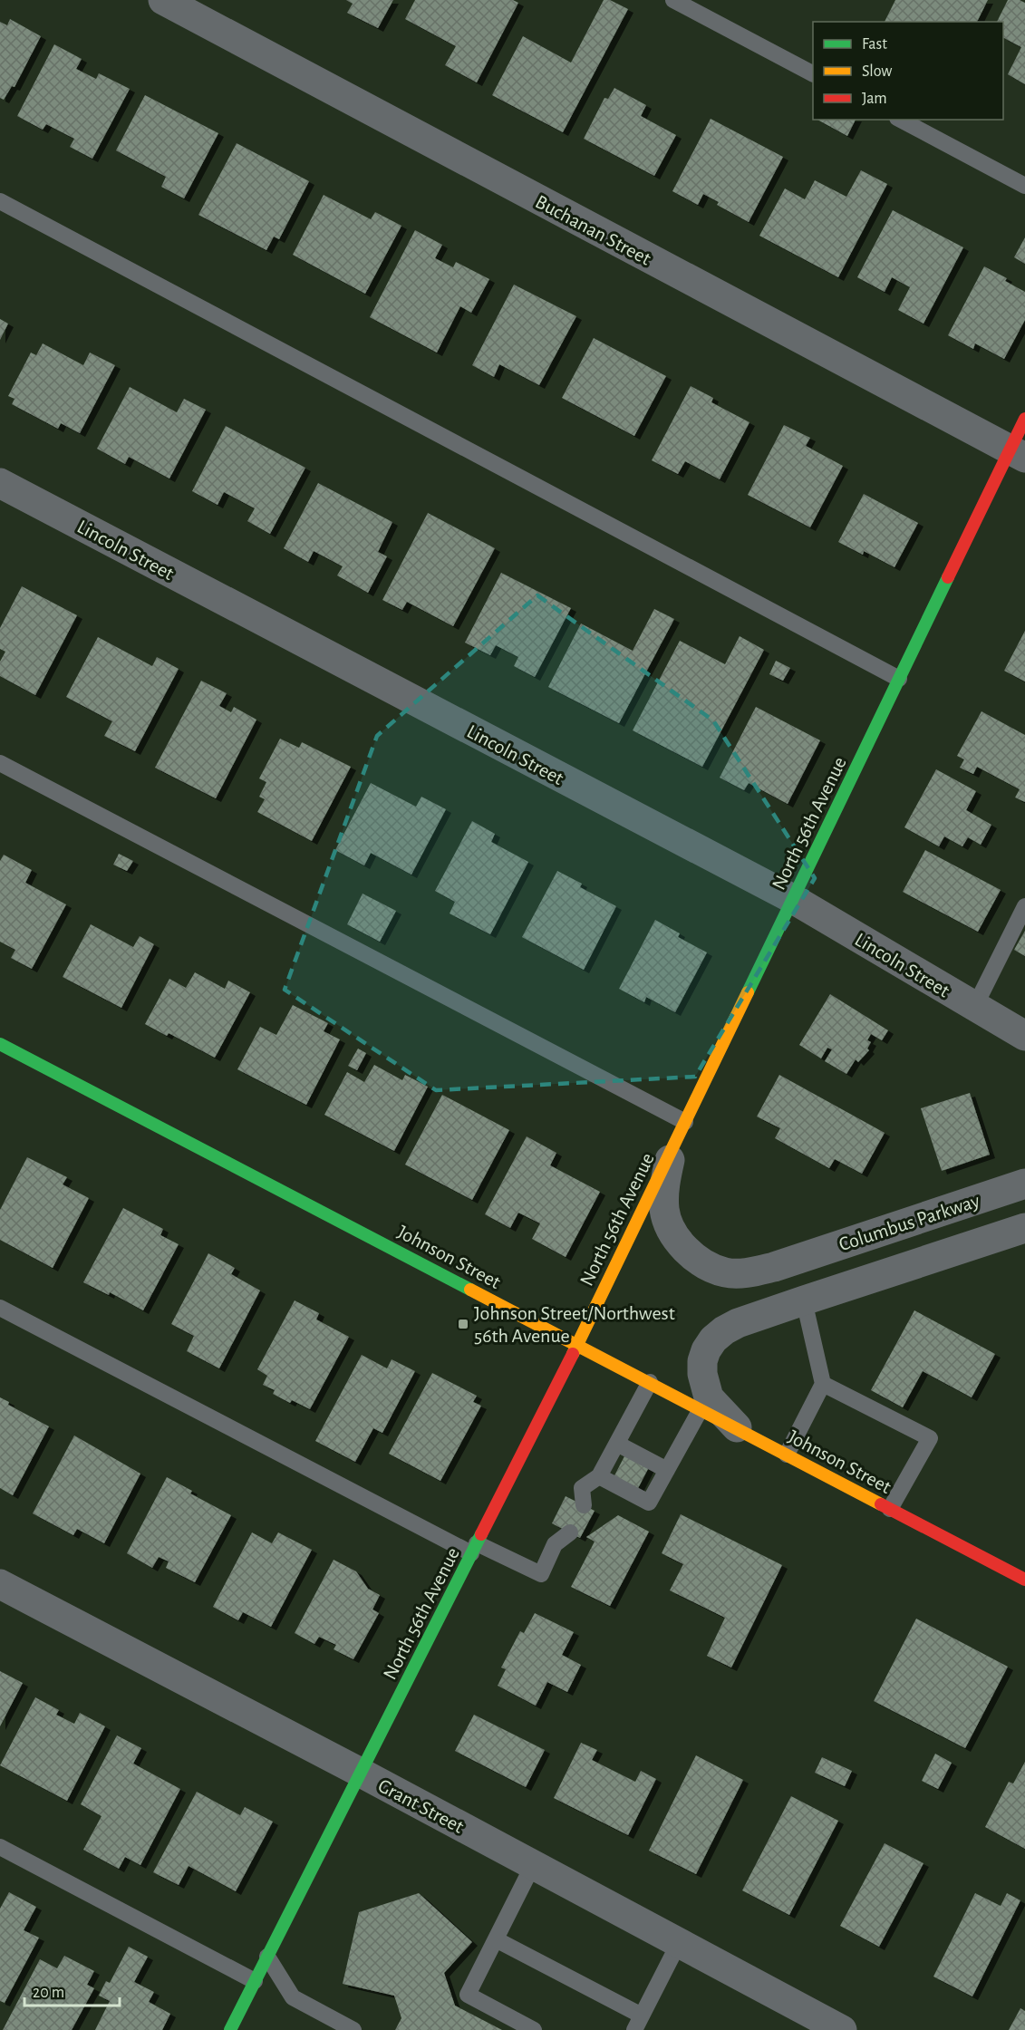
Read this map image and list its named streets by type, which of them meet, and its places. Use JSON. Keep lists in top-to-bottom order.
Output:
{
  "streets": {
    "street": [
      "Buchanan Street",
      "Lincoln Street",
      "North 56th Avenue",
      "Columbus Parkway",
      "Johnson Street",
      "Grant Street"
    ]
  },
  "crossings": [
    ["Buchanan Street", "North 56th Avenue"],
    ["Lincoln Street", "North 56th Avenue"],
    ["North 56th Avenue", "Columbus Parkway"],
    ["North 56th Avenue", "Johnson Street"],
    ["North 56th Avenue", "Grant Street"],
    ["Columbus Parkway", "Johnson Street"]
  ],
  "places": {
    "transit": ["Johnson Street/Northwest 56th Avenue"]
  },
  "legend": ["Fast", "Slow", "Jam"],
  "scale_bar": "20 m"
}
